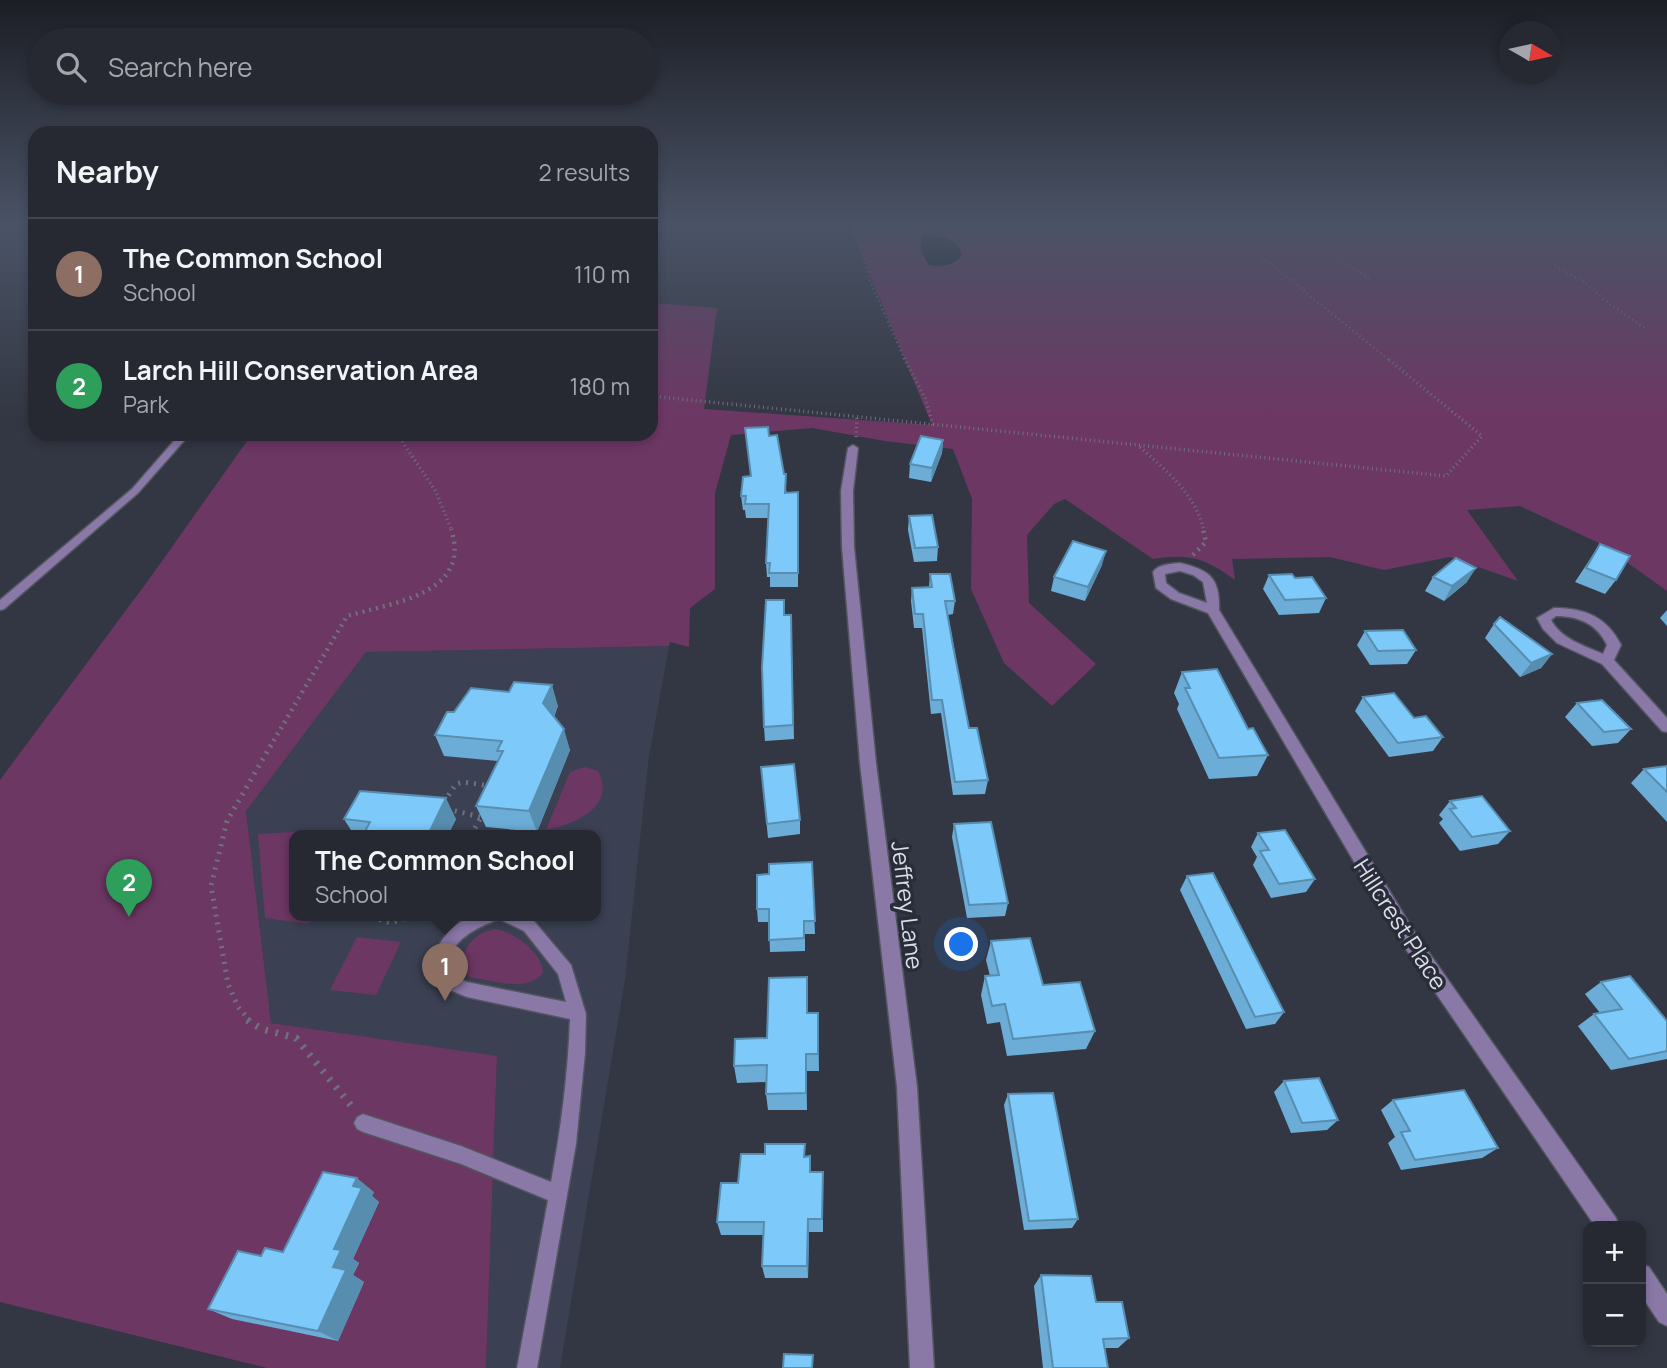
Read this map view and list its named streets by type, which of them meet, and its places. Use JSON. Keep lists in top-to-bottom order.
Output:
{
  "streets": {
    "street": ["Jeffrey Lane", "Hillcrest Place"]
  },
  "north": "right",
  "page": {
    "search": "Search here",
    "heading": ["Nearby", "2 results"],
    "list": [
      {
        "mark": "1",
        "name": "The Common School",
        "note": "School",
        "value": "110 m"
      },
      {
        "mark": "2",
        "name": "Larch Hill Conservation Area",
        "note": "Park",
        "value": "180 m"
      }
    ],
    "popup": ["The Common School", "School"],
    "pins": ["2", "1"],
    "map_buttons": ["+", "−"]
  }
}
